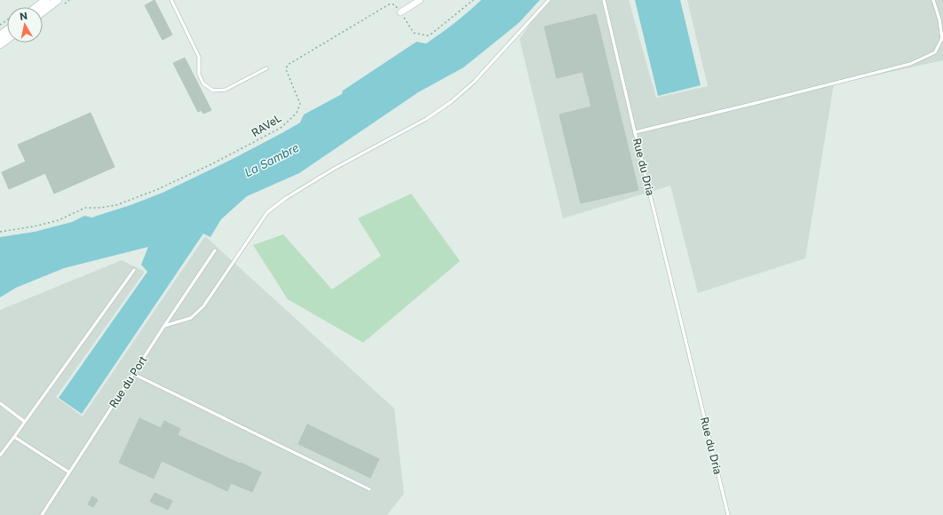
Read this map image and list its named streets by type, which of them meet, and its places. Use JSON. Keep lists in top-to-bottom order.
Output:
{
  "streets": {
    "lane": ["Rue du Dria", "Rue du Port"],
    "path": ["RAVeL"]
  },
  "water": ["La Sambre"],
  "north": "top"
}
